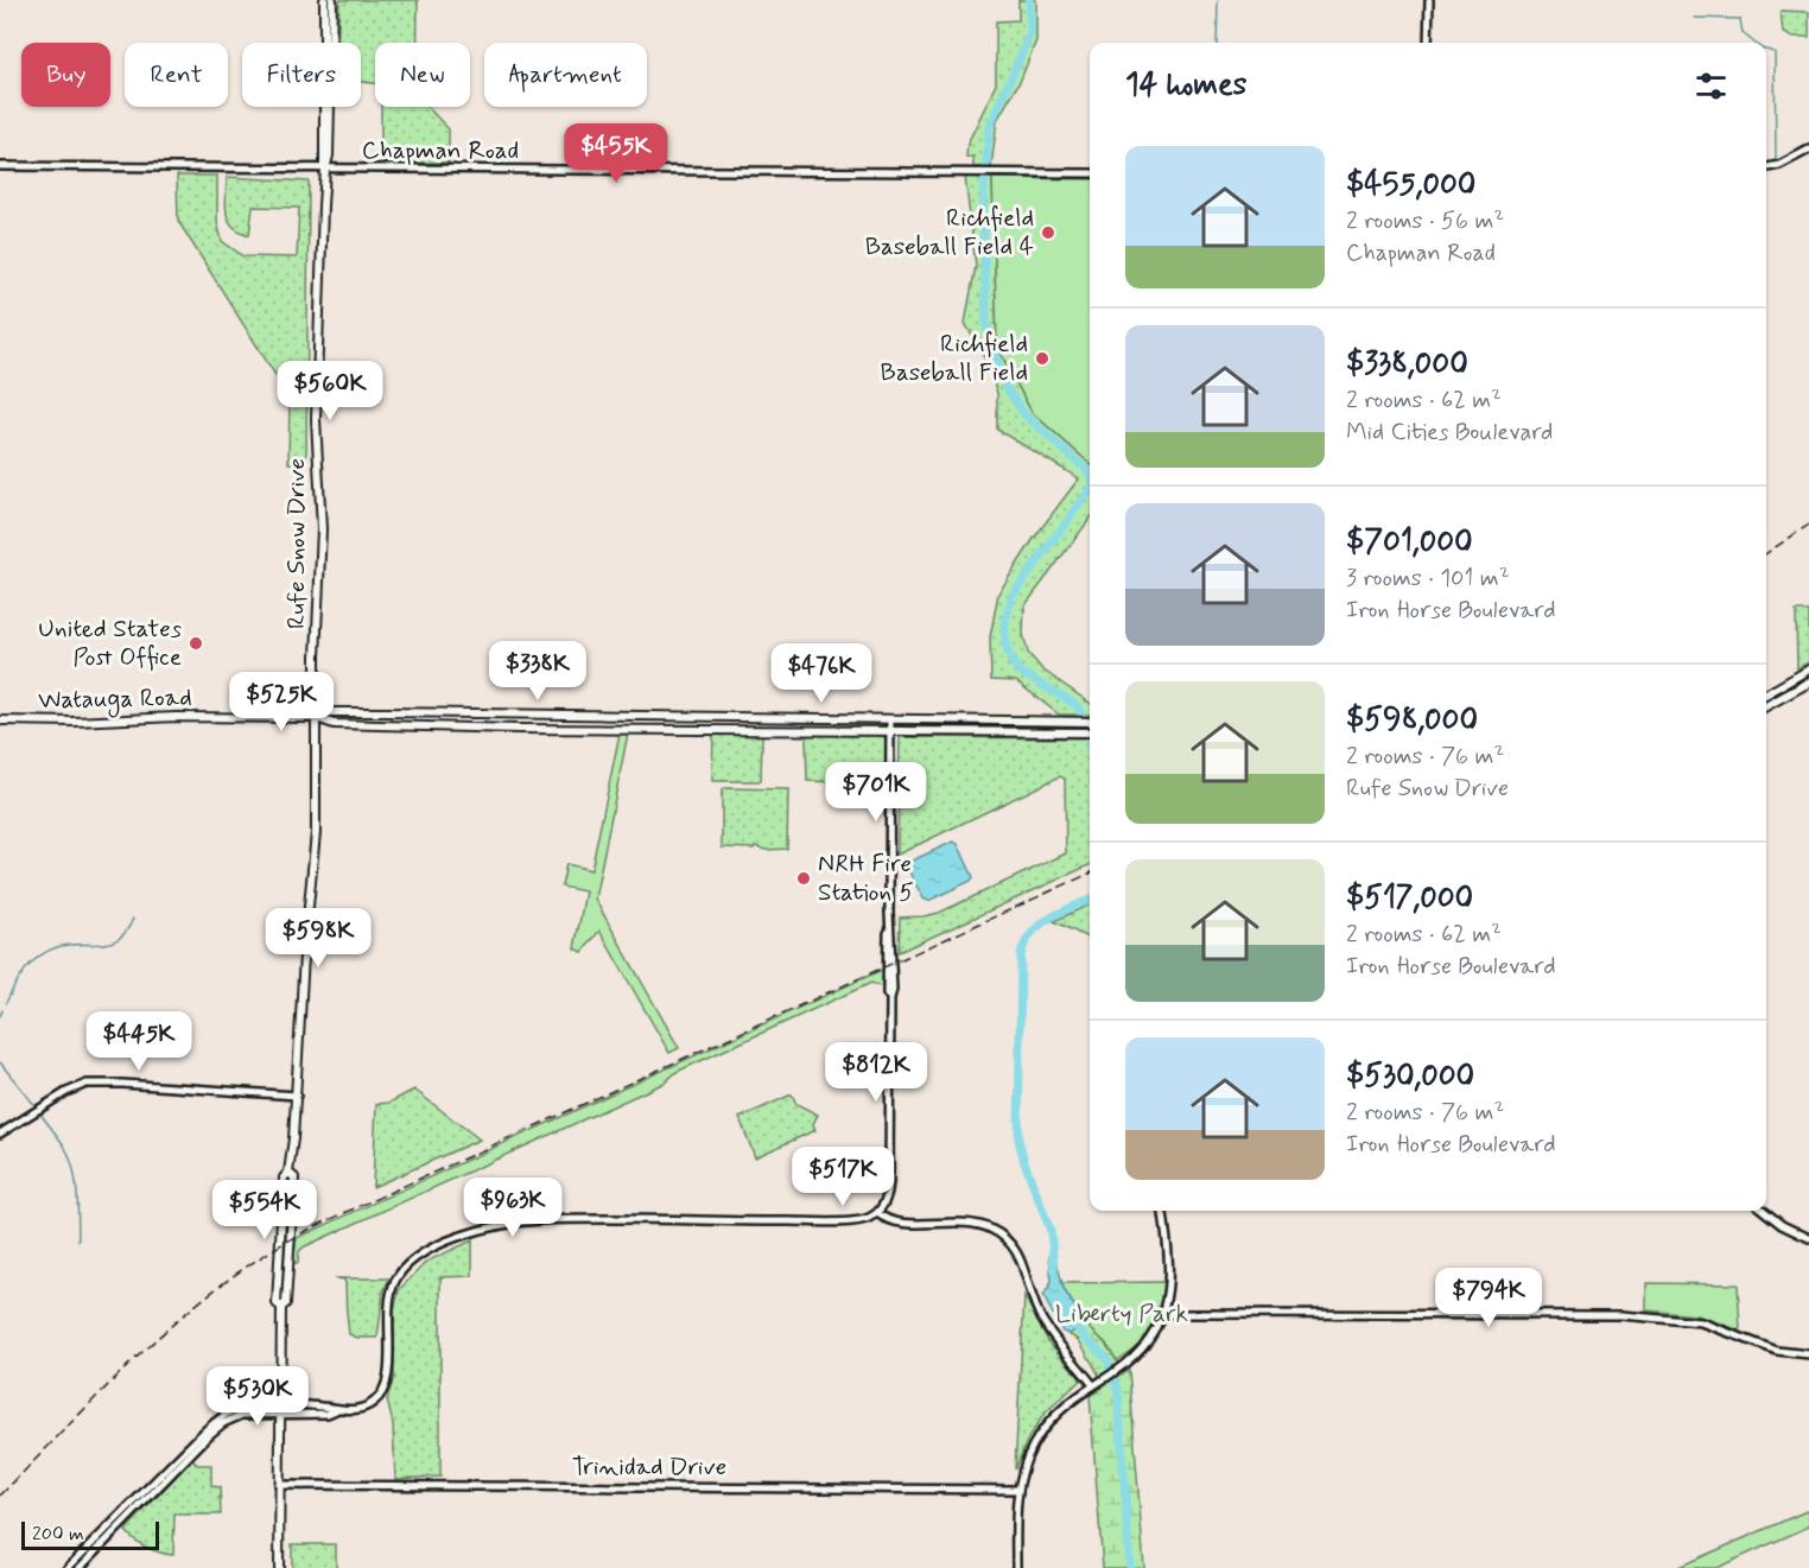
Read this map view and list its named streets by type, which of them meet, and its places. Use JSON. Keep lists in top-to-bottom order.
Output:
{
  "streets": {
    "main road": ["Rufe Snow Drive", "Watauga Road"],
    "street": ["Chapman Road", "Trinidad Drive"]
  },
  "crossings": [
    ["Chapman Road", "Rufe Snow Drive"],
    ["Rufe Snow Drive", "Watauga Road"],
    ["Rufe Snow Drive", "Trinidad Drive"]
  ],
  "parks": ["Liberty Park"],
  "places": [
    "Richfield Baseball Field 4",
    "Richfield Baseball Field",
    "United States Post Office",
    "NRH Fire Station 5"
  ],
  "scale_bar": "200 m",
  "page": {
    "chip": [
      "Buy",
      "Rent",
      "Filters",
      "New",
      "Apartment"
    ],
    "heading": "14 homes",
    "price": [
      "$455K",
      "$560K",
      "$338K",
      "$476K",
      "$525K",
      "$701K",
      "$598K",
      "$445K",
      "$812K",
      "$517K",
      "$963K",
      "$554K",
      "$794K",
      "$530K"
    ],
    "list": [
      {
        "name": "$455,000",
        "note": "2 rooms · 56 m² · Chapman Road"
      },
      {
        "name": "$338,000",
        "note": "2 rooms · 62 m² · Mid Cities Boulevard"
      },
      {
        "name": "$701,000",
        "note": "3 rooms · 101 m² · Iron Horse Boulevard"
      },
      {
        "name": "$598,000",
        "note": "2 rooms · 76 m² · Rufe Snow Drive"
      },
      {
        "name": "$517,000",
        "note": "2 rooms · 62 m² · Iron Horse Boulevard"
      },
      {
        "name": "$530,000",
        "note": "2 rooms · 76 m² · Iron Horse Boulevard"
      }
    ],
    "scale": "200 m"
  }
}
